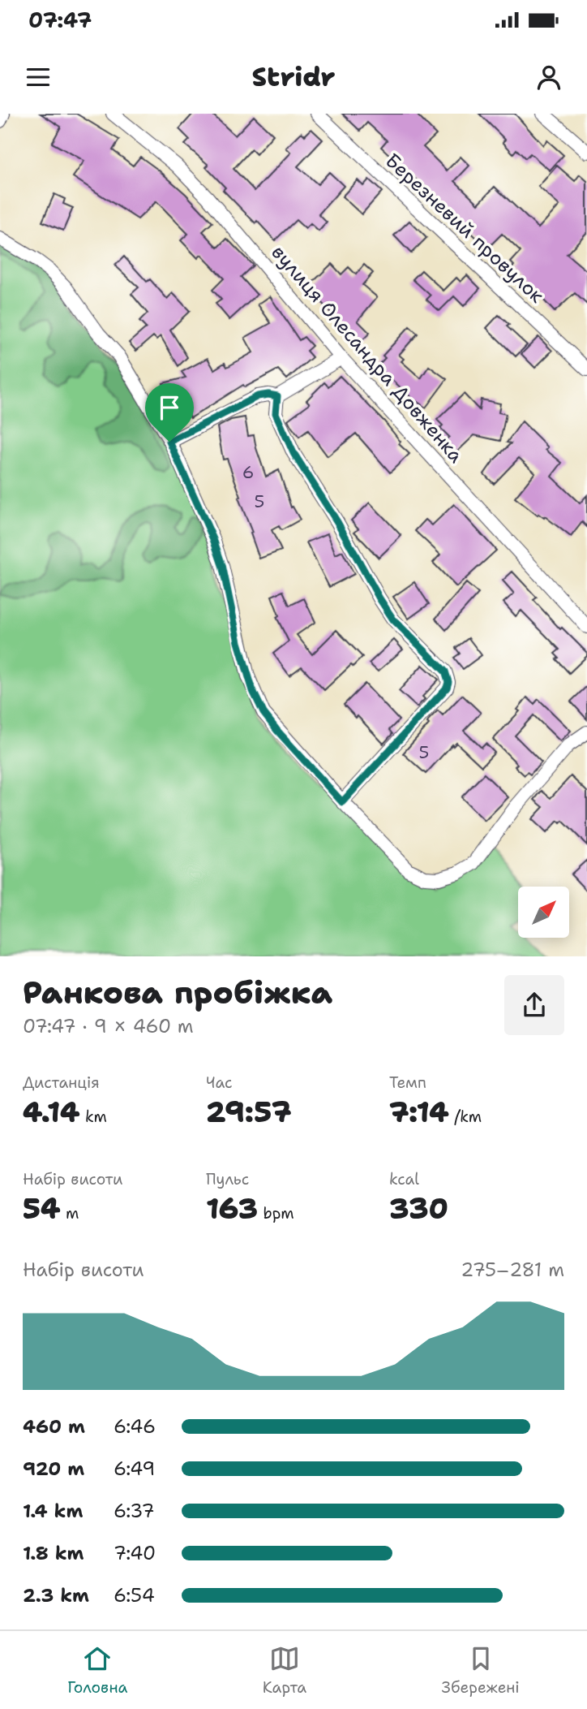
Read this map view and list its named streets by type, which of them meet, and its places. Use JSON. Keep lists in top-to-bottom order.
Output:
{
  "streets": {
    "street": ["Березневий провулок", "вулиця Олесандра Довженка"]
  },
  "house_numbers": ["6", "5", "5"],
  "north": "top right",
  "page": {
    "status": "07:47",
    "header": "Stridr",
    "heading": ["Ранкова пробіжка", "07:47 · 9 × 460 m"],
    "stats": [
      ["Дистанція", "4.14 km"],
      ["Час", "29:57"],
      ["Темп", "7:14 /km"],
      ["Набір висоти", "54 m"],
      ["Пульс", "163 bpm"],
      ["kcal", "330"]
    ],
    "chart": ["Набір висоти", "275–281 m"],
    "list": [
      {
        "name": "460 m",
        "note": "6:46"
      },
      {
        "name": "920 m",
        "note": "6:49"
      },
      {
        "name": "1.4 km",
        "note": "6:37"
      },
      {
        "name": "1.8 km",
        "note": "7:40"
      },
      {
        "name": "2.3 km",
        "note": "6:54"
      }
    ],
    "tabs": ["Головна", "Карта", "Збережені"]
  }
}
